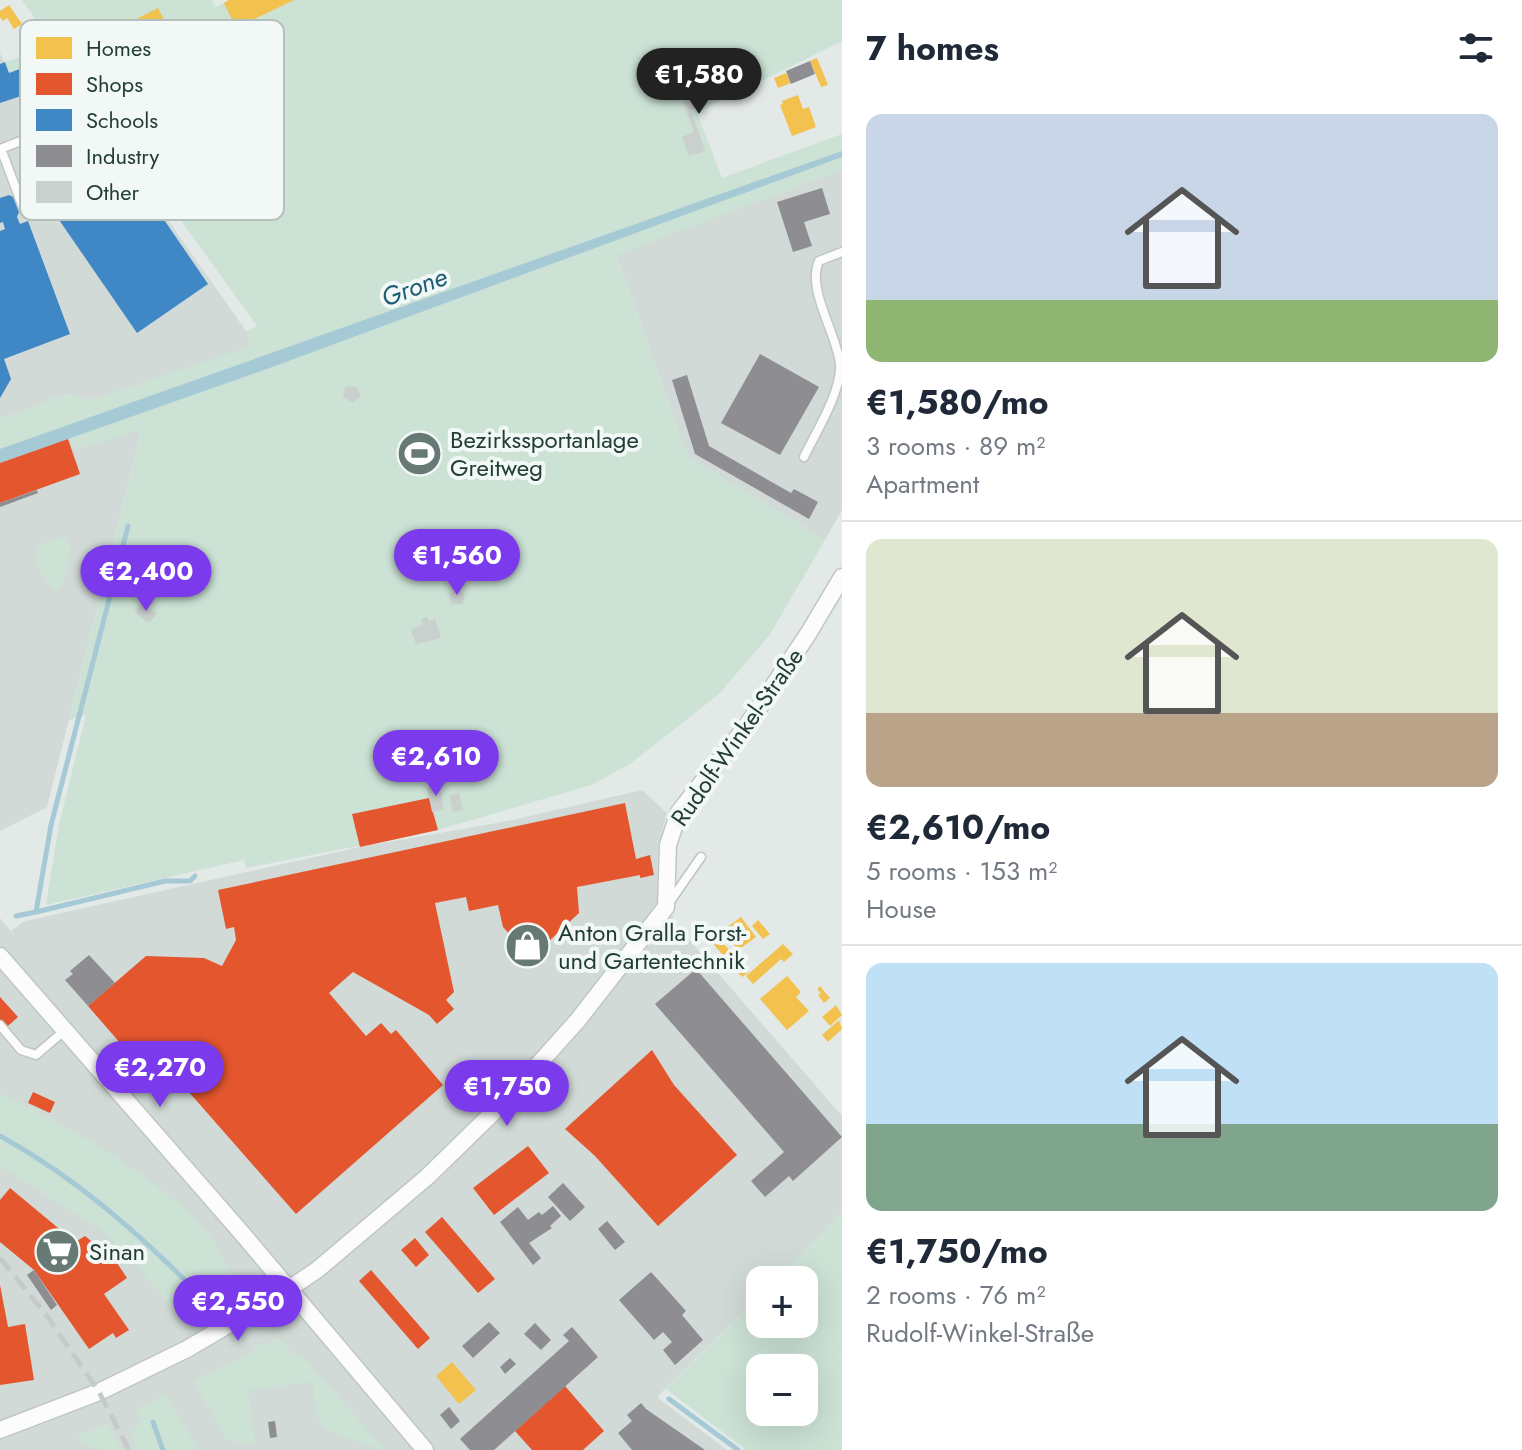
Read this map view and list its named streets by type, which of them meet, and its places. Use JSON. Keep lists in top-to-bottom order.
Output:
{
  "streets": {
    "street": ["Rudolf-Winkel-Straße"]
  },
  "water": ["Grone"],
  "places": {
    "sports": ["Bezirkssportanlage Greitweg"],
    "shop": ["Anton Gralla Forst- und Gartentechnik"],
    "supermarket": ["Sinan"]
  },
  "legend": [
    "Homes",
    "Shops",
    "Schools",
    "Industry",
    "Other"
  ],
  "page": {
    "heading": "7 homes",
    "price": [
      "€1,580",
      "€1,560",
      "€2,400",
      "€2,610",
      "€2,270",
      "€1,750",
      "€2,550"
    ],
    "list": [
      {
        "name": "€1,580/mo",
        "note": "3 rooms · 89 m² · Apartment"
      },
      {
        "name": "€2,610/mo",
        "note": "5 rooms · 153 m² · House"
      },
      {
        "name": "€1,750/mo",
        "note": "2 rooms · 76 m² · Rudolf-Winkel-Straße"
      }
    ],
    "map_buttons": ["+", "−"]
  }
}
